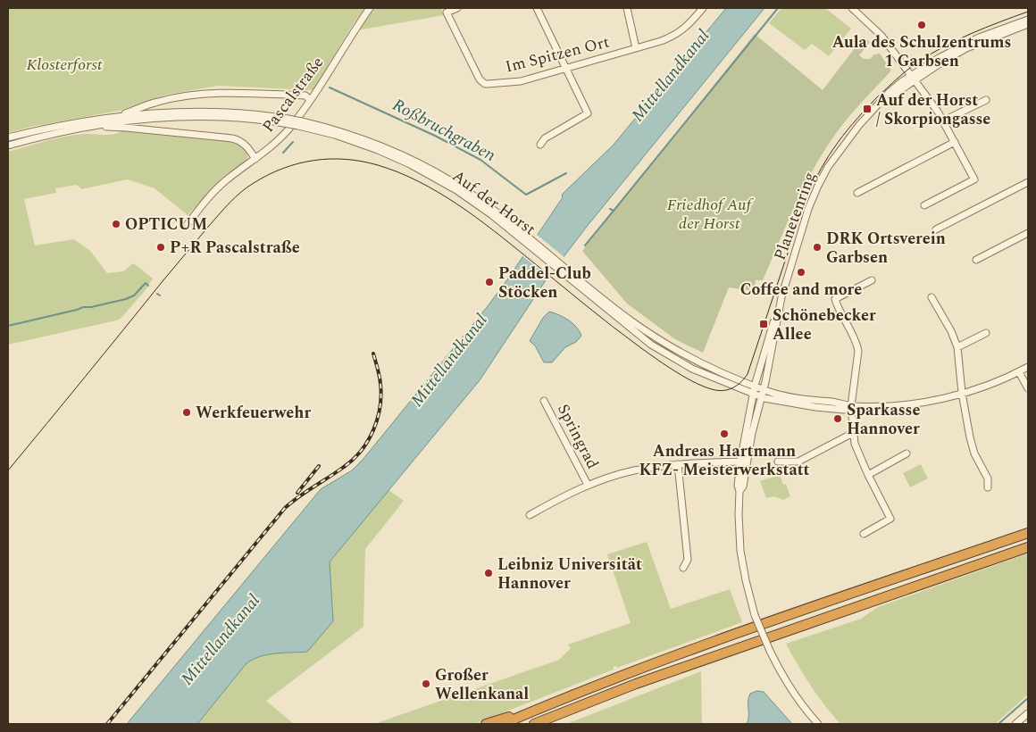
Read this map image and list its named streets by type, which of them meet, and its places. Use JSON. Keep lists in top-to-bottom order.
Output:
{
  "streets": {
    "street": [
      "Im Spitzen Ort",
      "Pascalstraße",
      "Auf der Horst",
      "Planetenring",
      "Springrad"
    ]
  },
  "crossings": [
    ["Pascalstraße", "Auf der Horst"],
    ["Auf der Horst", "Planetenring"]
  ],
  "water": ["Mittellandkanal", "Roßbruchgraben"],
  "parks": ["Klosterforst", "Friedhof Auf der Horst"],
  "places": {
    "other": [
      "Aula des Schulzentrums 1 Garbsen",
      "OPTICUM",
      "P+R Pascalstraße",
      "DRK Ortsverein Garbsen",
      "Coffee and more",
      "Paddel-Club Stöcken",
      "Werkfeuerwehr",
      "Sparkasse Hannover",
      "Andreas Hartmann KFZ- Meisterwerkstatt",
      "Leibniz Universität Hannover",
      "Großer Wellenkanal"
    ],
    "transit": ["Auf der Horst / Skorpiongasse", "Schönebecker Allee"]
  }
}
